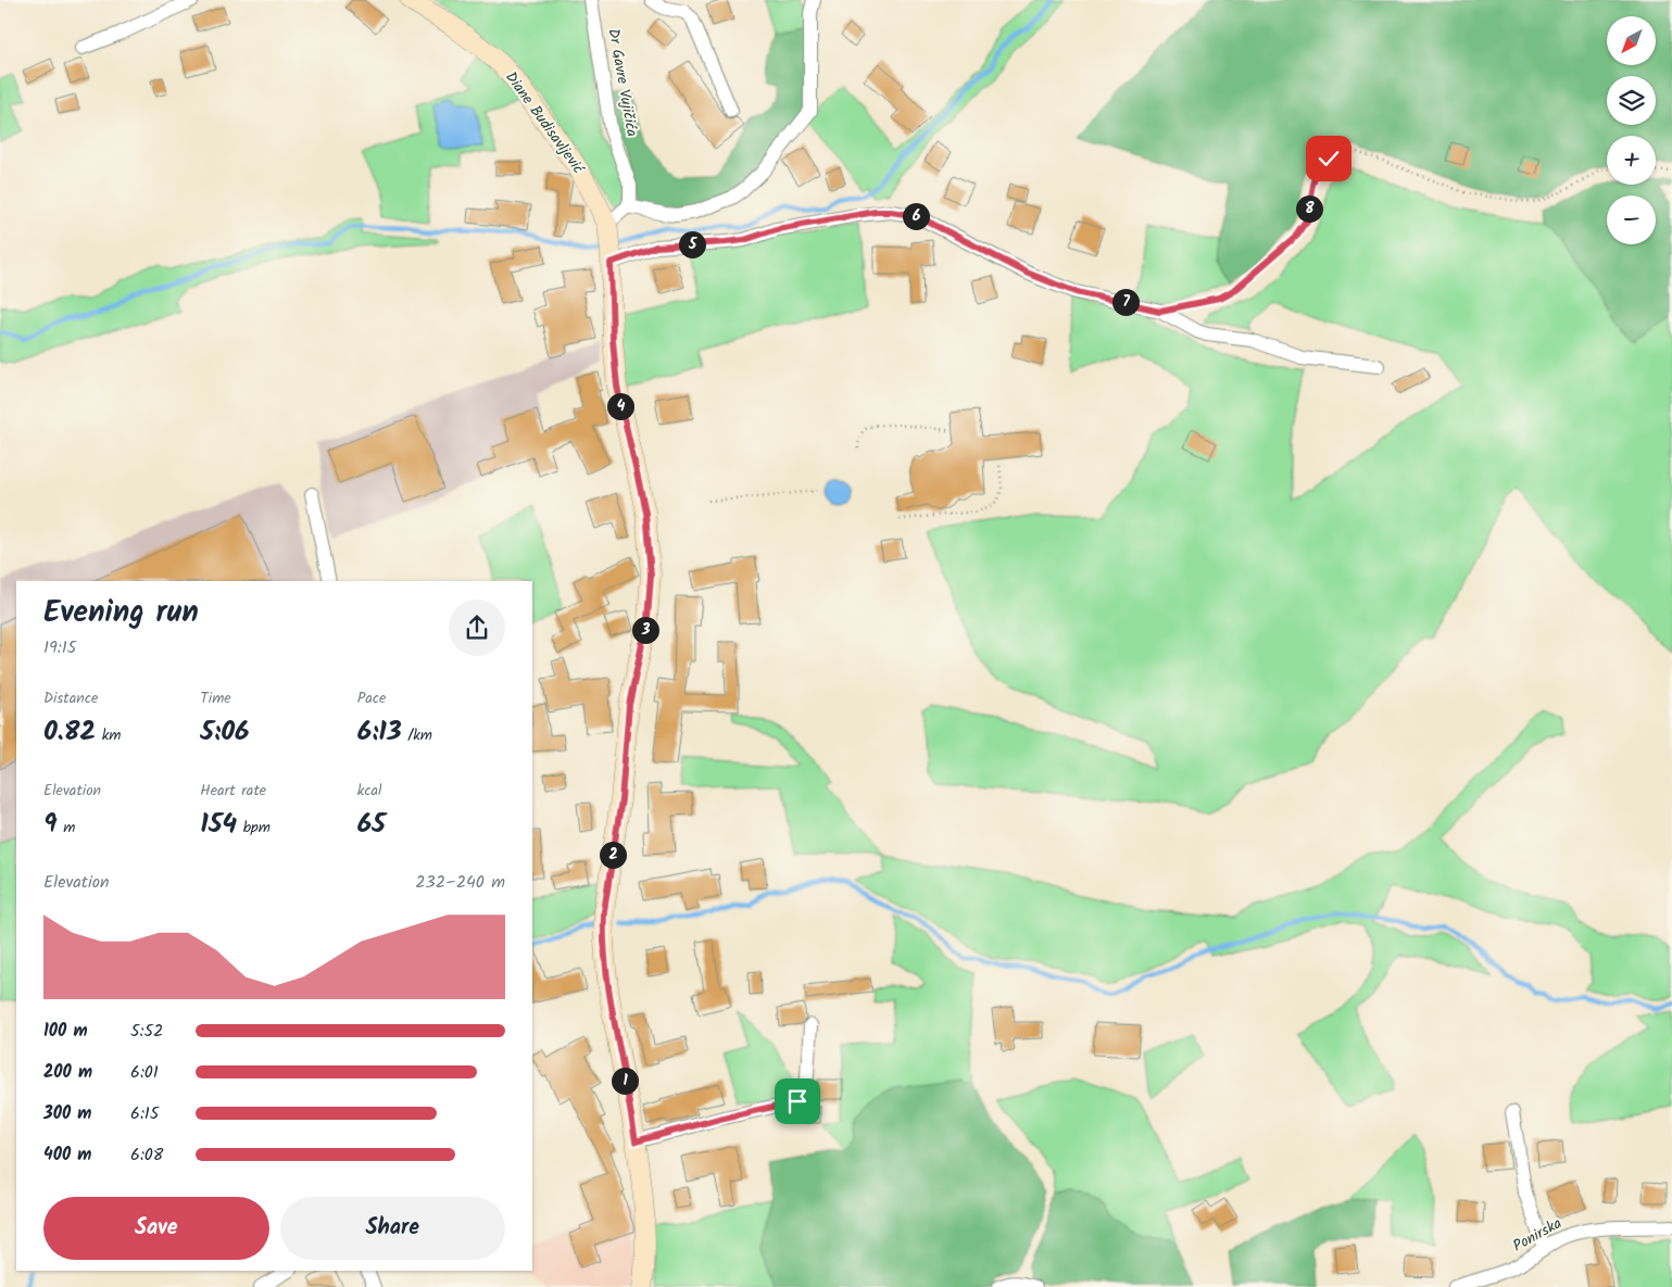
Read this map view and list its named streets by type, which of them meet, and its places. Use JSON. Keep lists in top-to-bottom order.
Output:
{
  "streets": {
    "street": ["Dr Gavre Vujičića", "Diane Budisavljević", "Ponirska"]
  },
  "north": "bottom left",
  "page": {
    "map_buttons": ["+", "−"],
    "pins": [
      "8",
      "6",
      "5",
      "7",
      "4",
      "3",
      "2",
      "1"
    ],
    "heading": ["Evening run", "19:15"],
    "stats": [
      ["Distance", "0.82 km"],
      ["Time", "5:06"],
      ["Pace", "6:13 /km"],
      ["Elevation", "9 m"],
      ["Heart rate", "154 bpm"],
      ["kcal", "65"]
    ],
    "chart": ["Elevation", "232–240 m"],
    "list": [
      {
        "name": "100 m",
        "note": "5:52"
      },
      {
        "name": "200 m",
        "note": "6:01"
      },
      {
        "name": "300 m",
        "note": "6:15"
      },
      {
        "name": "400 m",
        "note": "6:08"
      }
    ],
    "buttons": ["Save", "Share"]
  }
}
